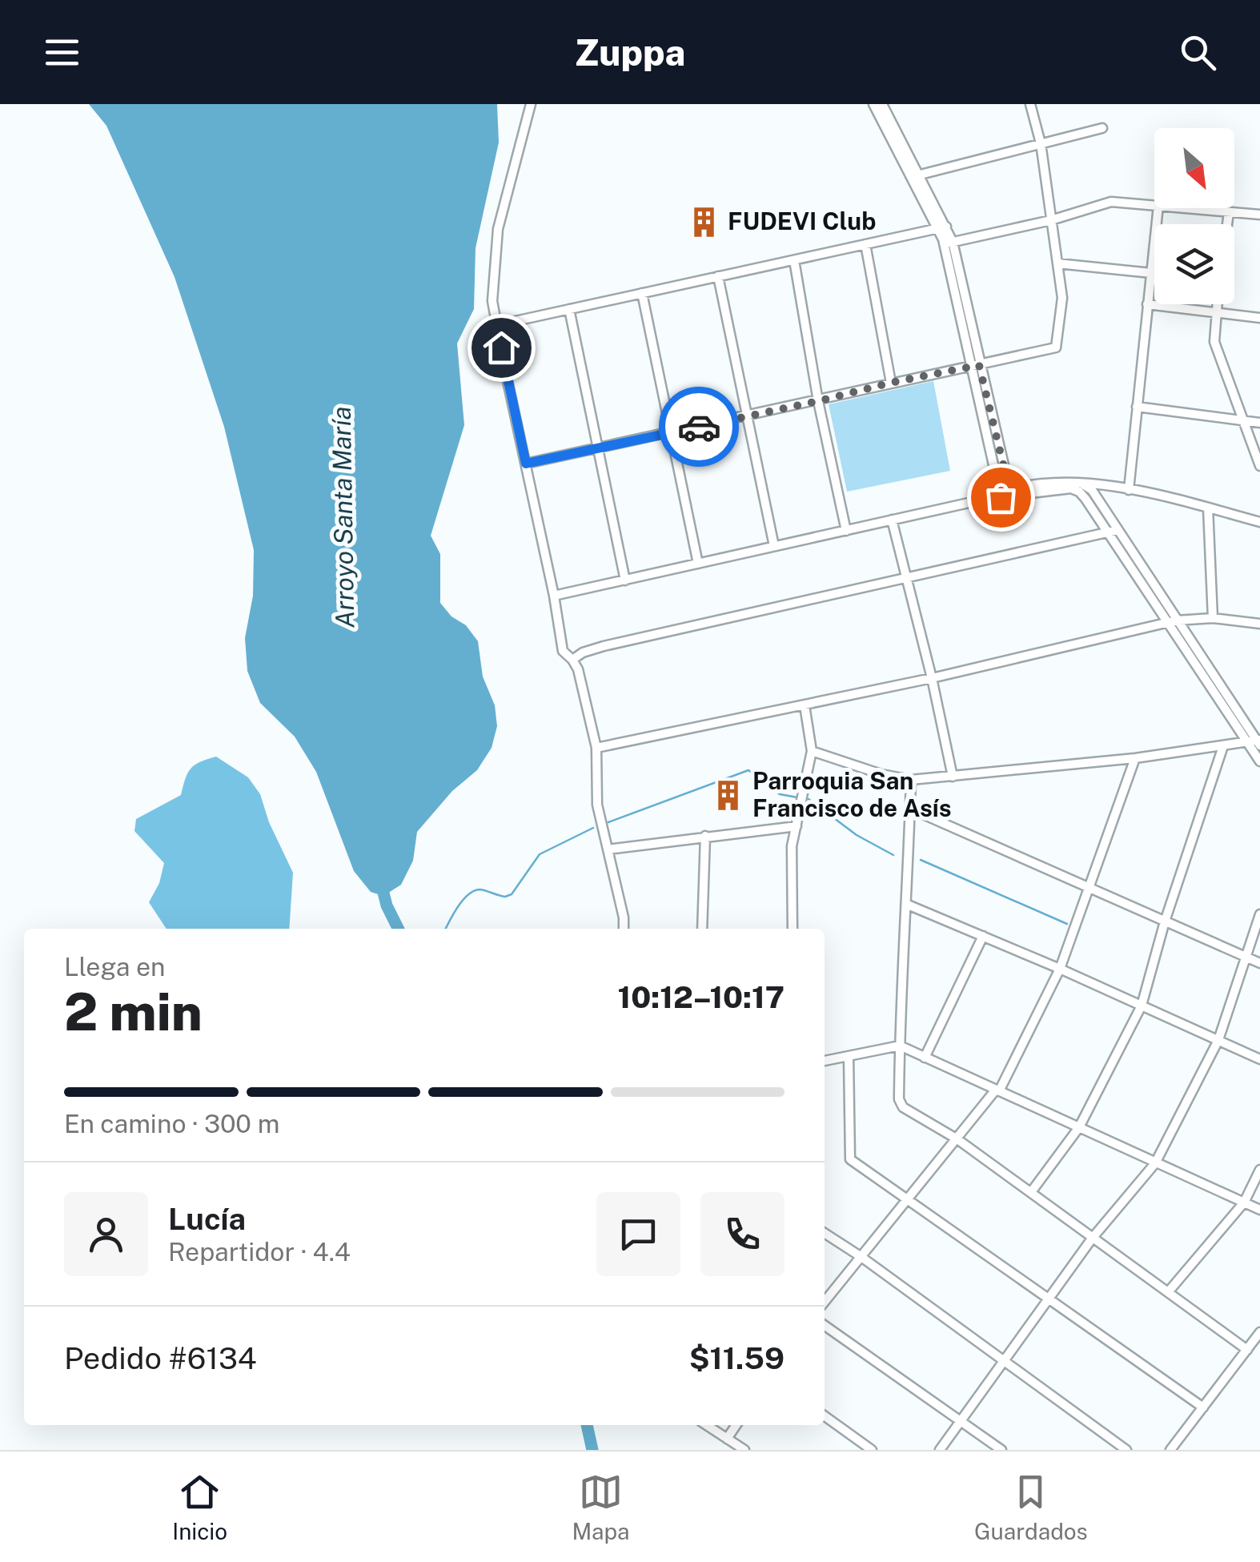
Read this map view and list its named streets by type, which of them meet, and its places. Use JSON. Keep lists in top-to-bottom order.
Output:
{
  "water": ["Arroyo Santa María"],
  "places": {
    "building": ["FUDEVI Club", "Parroquia San Francisco de Asís"]
  },
  "north": "bottom right",
  "page": {
    "header": "Zuppa",
    "heading": ["2 min", "Llega en", "10:12–10:17"],
    "panel": [
      "Lucía",
      "Repartidor · 4.4",
      "Pedido #6134",
      "$11.59"
    ],
    "bar": "En camino · 300 m",
    "tabs": ["Inicio", "Mapa", "Guardados"]
  }
}
